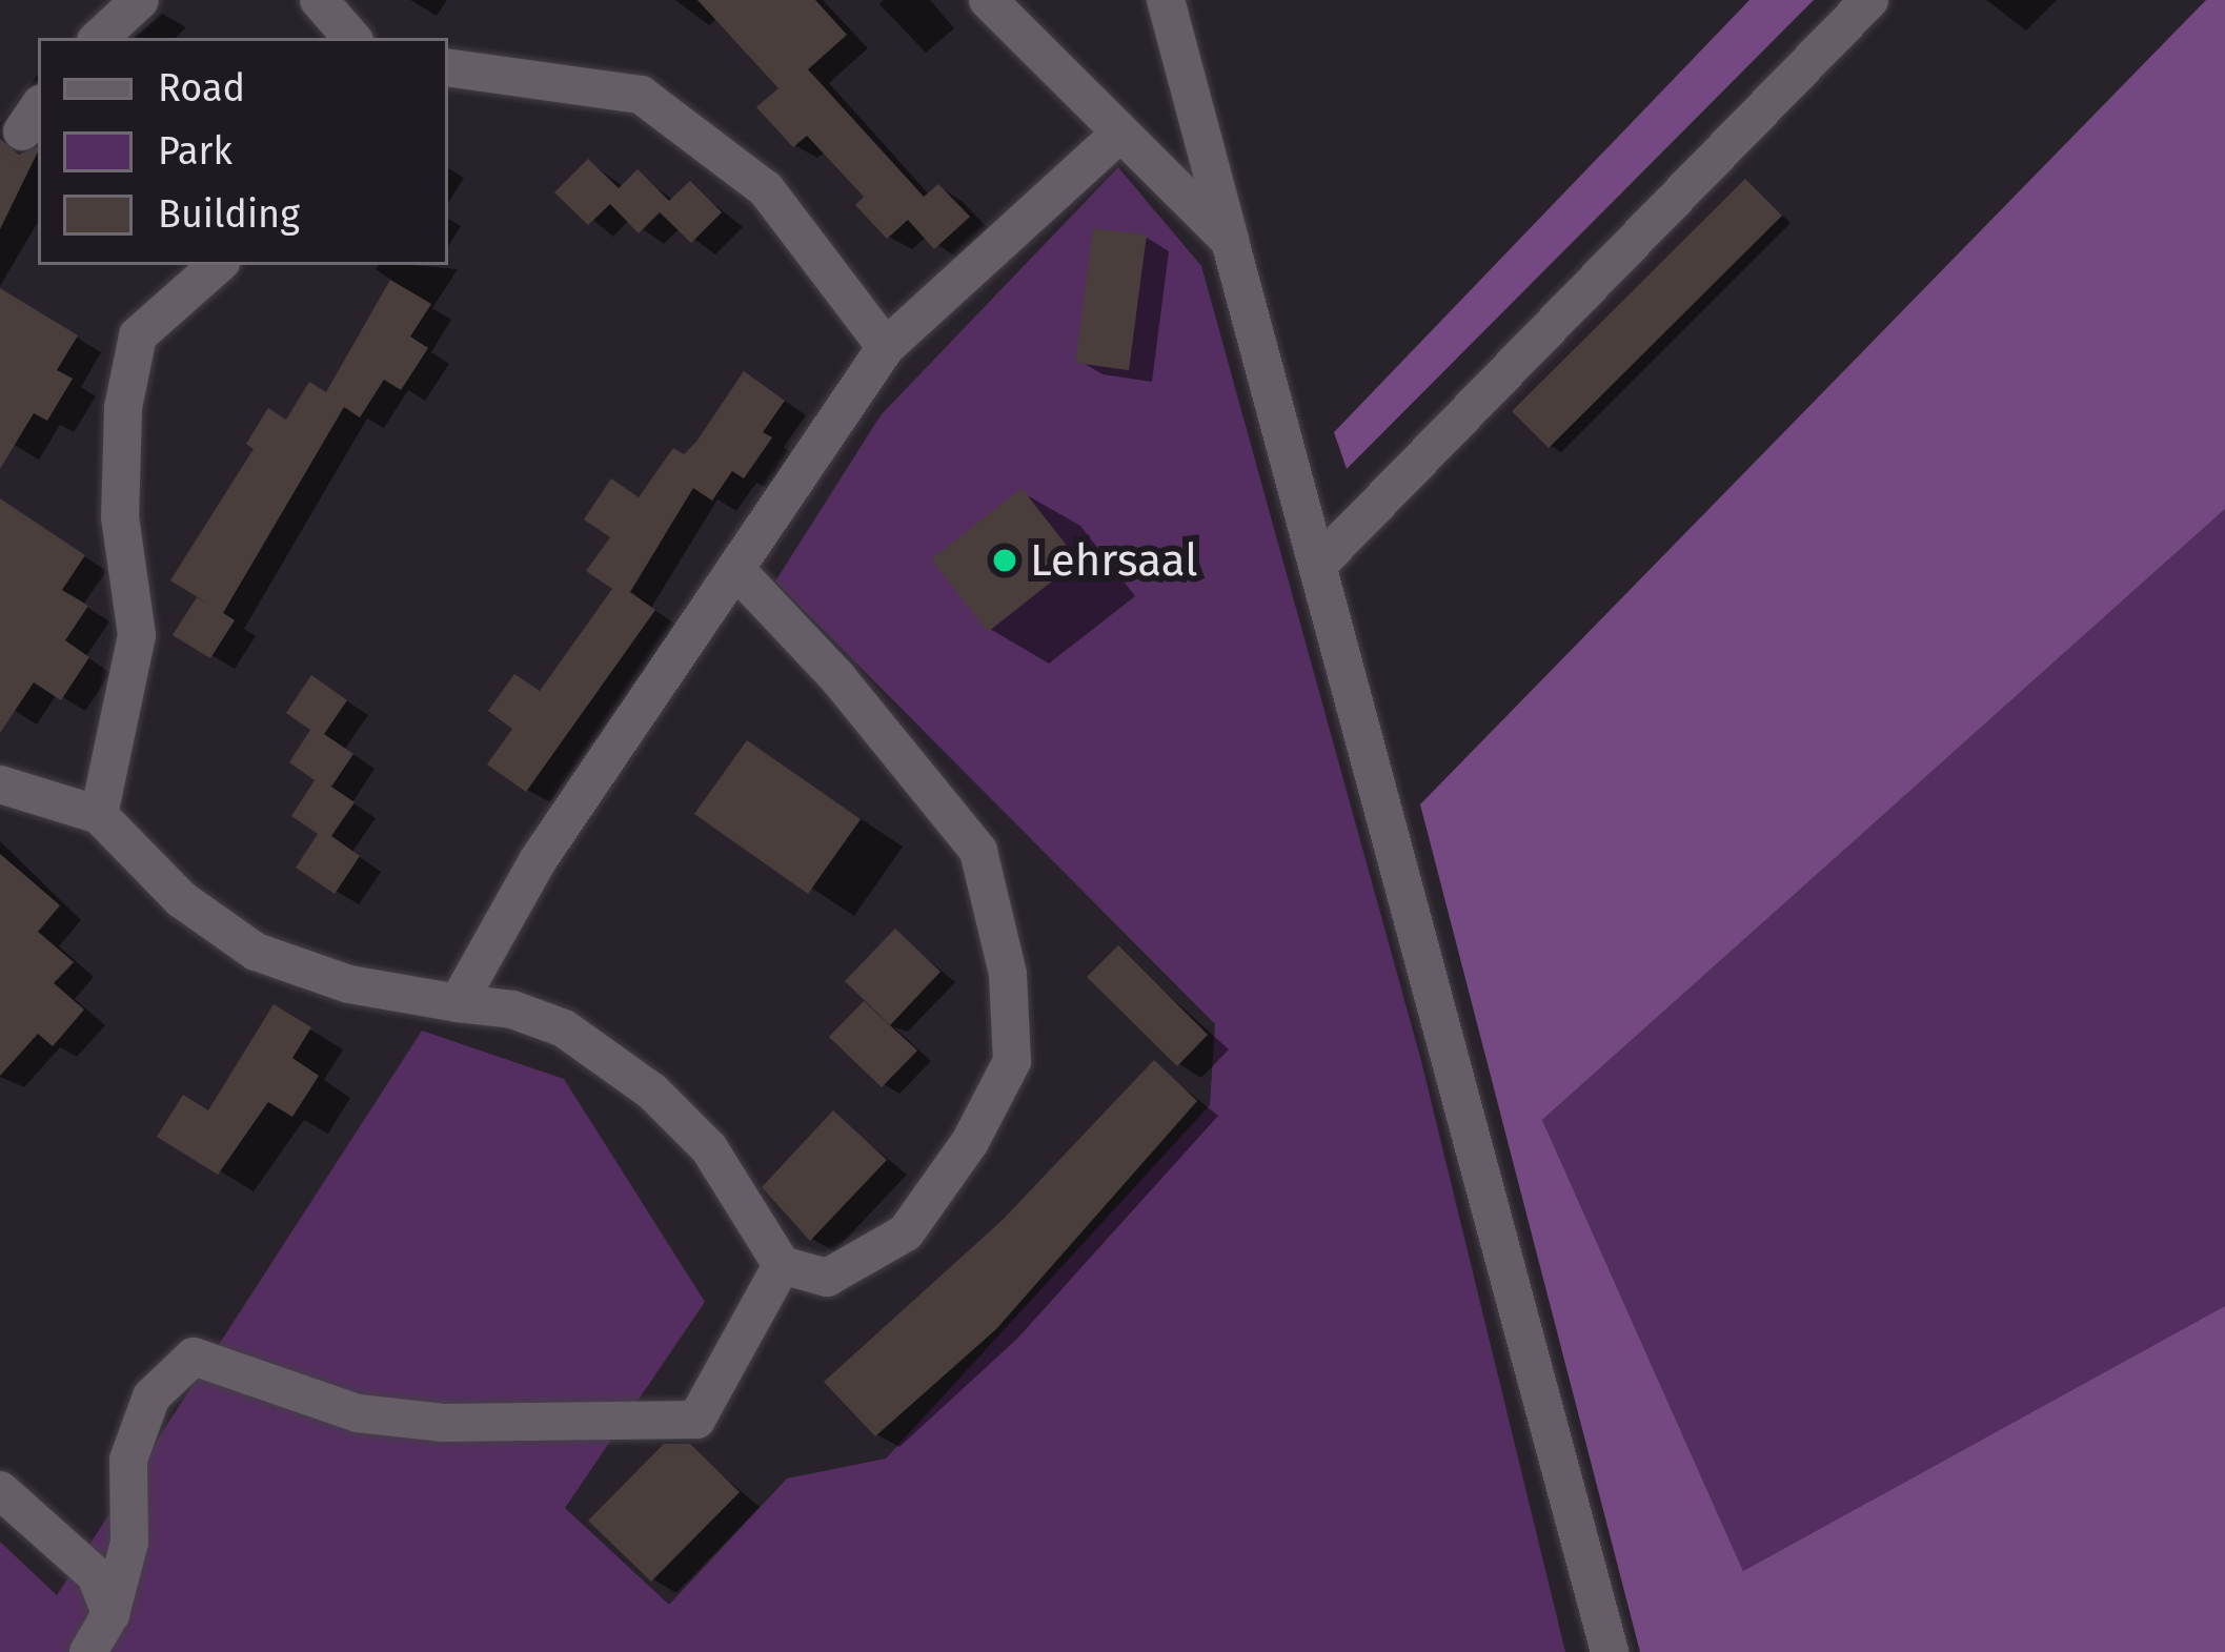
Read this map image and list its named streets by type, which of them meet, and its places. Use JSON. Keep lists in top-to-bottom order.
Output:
{
  "places": ["Lehrsaal"],
  "legend": ["Road", "Park", "Building"]
}
